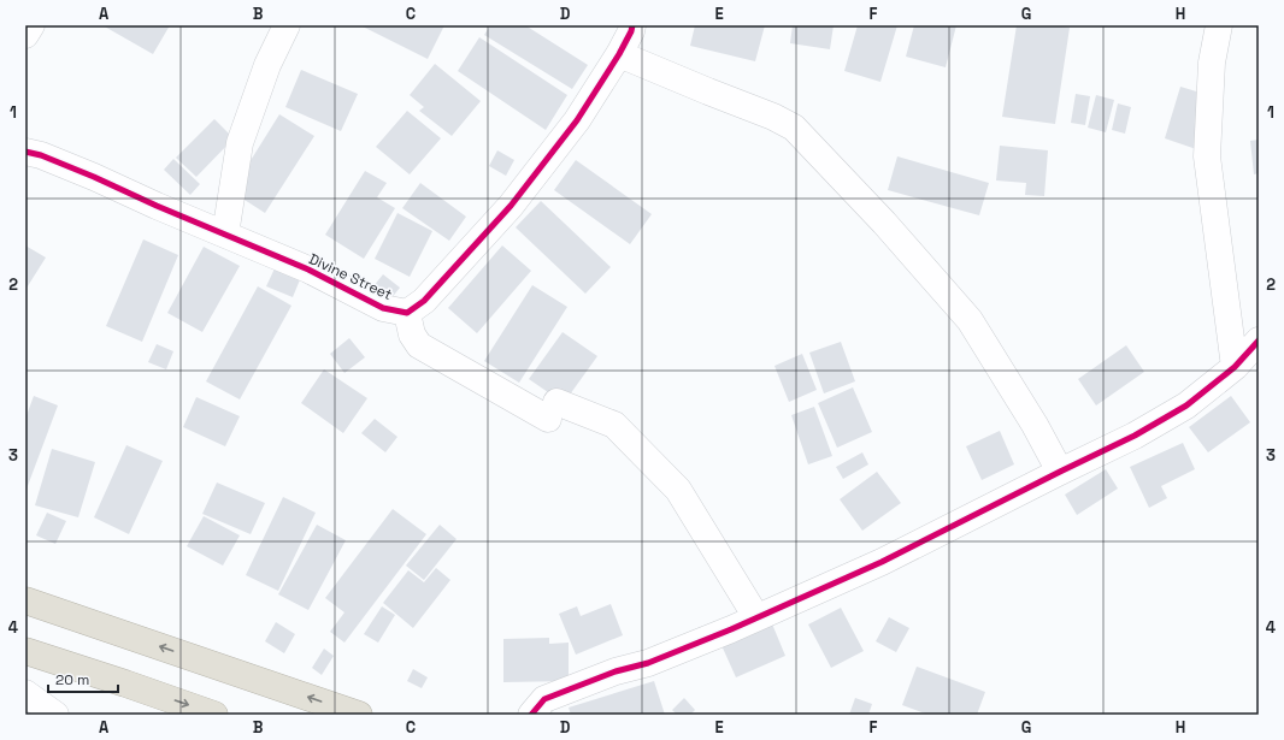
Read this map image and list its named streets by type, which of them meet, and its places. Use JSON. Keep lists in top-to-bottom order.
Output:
{
  "streets": {
    "street": ["Divine Street"]
  },
  "scale_bar": "20 m",
  "grid": {
    "columns": [
      "A",
      "B",
      "C",
      "D",
      "E",
      "F",
      "G",
      "H"
    ],
    "rows": [
      "1",
      "2",
      "3",
      "4"
    ]
  }
}
